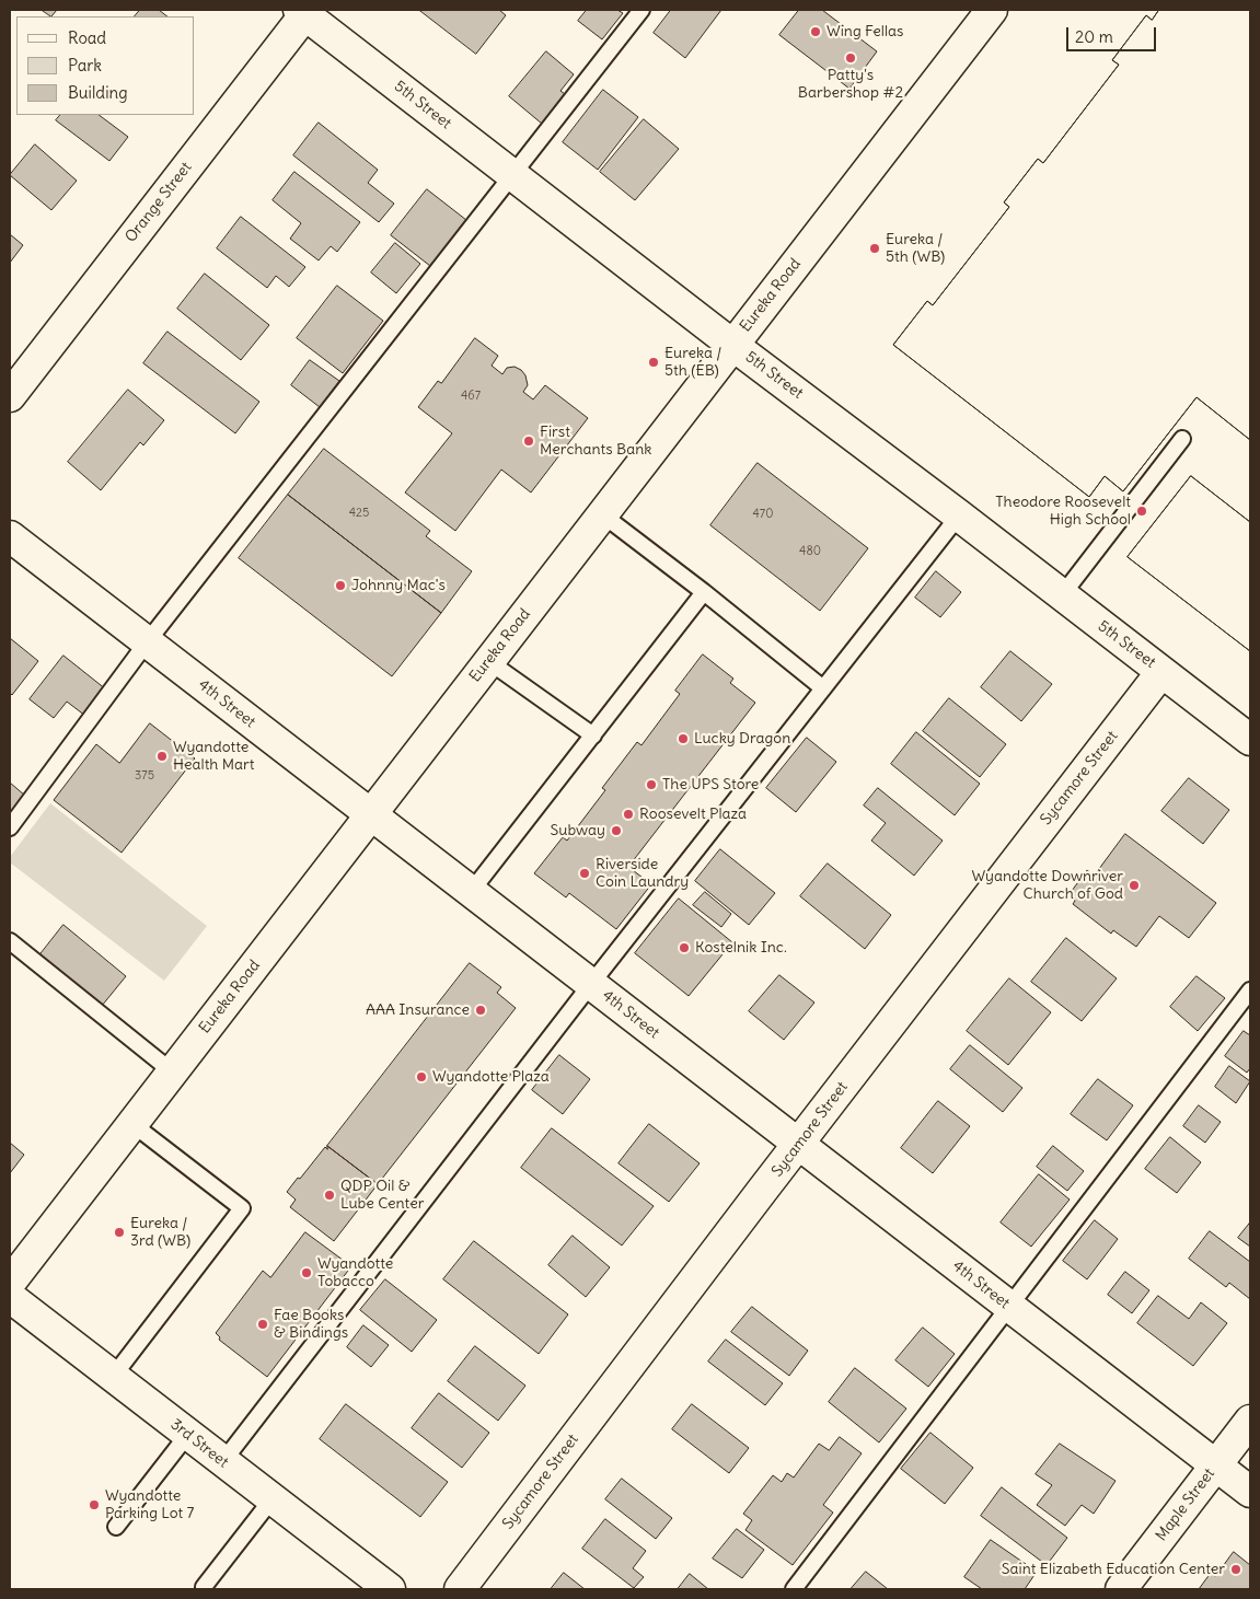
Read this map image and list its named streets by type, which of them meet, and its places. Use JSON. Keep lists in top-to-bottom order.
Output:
{
  "streets": {
    "street": [
      "5th Street",
      "Orange Street",
      "Eureka Road",
      "4th Street",
      "Sycamore Street",
      "3rd Street",
      "Maple Street"
    ]
  },
  "crossings": [
    ["5th Street", "Orange Street"],
    ["5th Street", "Eureka Road"],
    ["5th Street", "Sycamore Street"],
    ["Eureka Road", "4th Street"],
    ["4th Street", "Sycamore Street"],
    ["4th Street", "Maple Street"]
  ],
  "places": [
    "Wing Fellas",
    "Patty's Barbershop #2",
    "Eureka / 5th (WB)",
    "Eureka / 5th (EB)",
    "First Merchants Bank",
    "Theodore Roosevelt High School",
    "Johnny Mac's",
    "Lucky Dragon",
    "Wyandotte Health Mart",
    "The UPS Store",
    "Roosevelt Plaza",
    "Subway",
    "Riverside Coin Laundry",
    "Wyandotte Downriver Church of God",
    "Kostelnik Inc.",
    "AAA Insurance",
    "Wyandotte Plaza",
    "QDP Oil & Lube Center",
    "Eureka / 3rd (WB)",
    "Wyandotte Tobacco",
    "Fae Books & Bindings",
    "Wyandotte Parking Lot 7",
    "Saint Elizabeth Education Center"
  ],
  "house_numbers": [
    "467",
    "425",
    "470",
    "480",
    "375"
  ],
  "legend": ["Road", "Park", "Building"],
  "scale_bar": "20 m"
}
